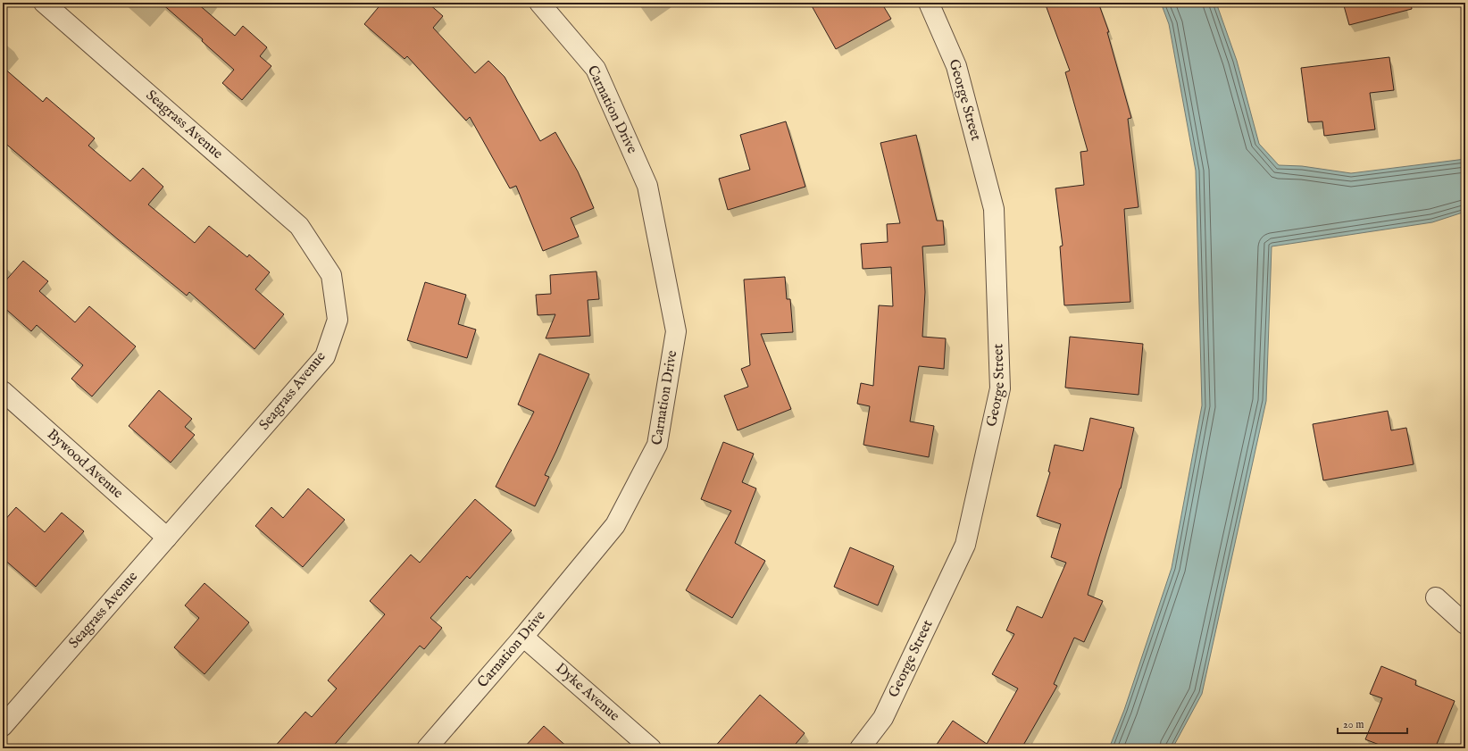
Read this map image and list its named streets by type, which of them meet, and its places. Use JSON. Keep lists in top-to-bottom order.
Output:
{
  "streets": {
    "street": [
      "George Street",
      "Carnation Drive",
      "Seagrass Avenue",
      "Bywood Avenue",
      "Dyke Avenue"
    ]
  },
  "crossings": [
    ["Carnation Drive", "Dyke Avenue"],
    ["Seagrass Avenue", "Bywood Avenue"]
  ],
  "scale_bar": "20 m"
}
